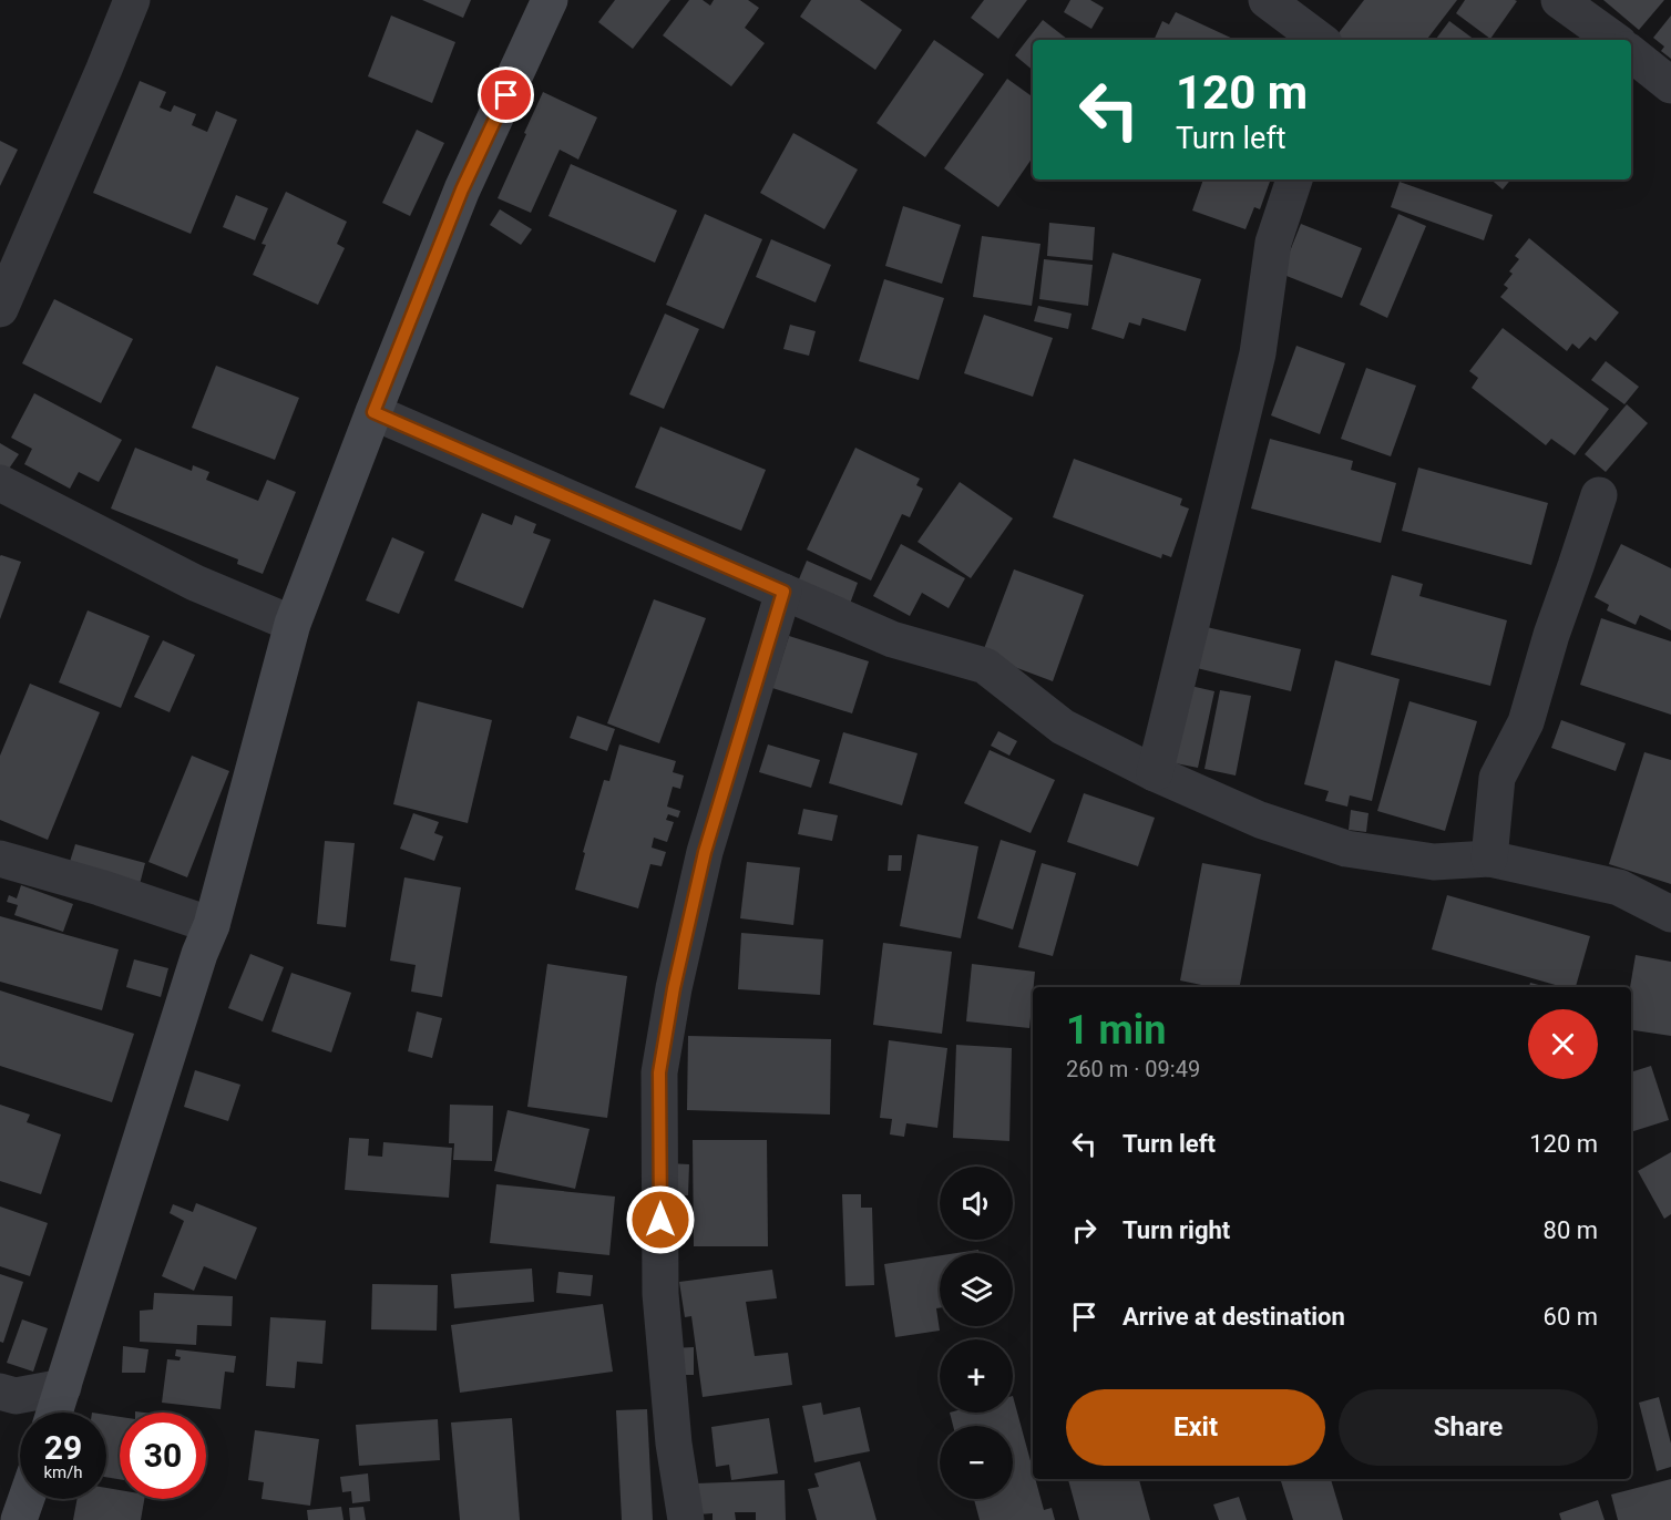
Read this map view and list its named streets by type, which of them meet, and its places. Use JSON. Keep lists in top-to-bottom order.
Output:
{
  "page": {
    "turn": ["120 m", "Turn left"],
    "heading": ["1 min", "260 m · 09:49"],
    "list": [
      {
        "name": "Turn left",
        "value": "120 m"
      },
      {
        "name": "Turn right",
        "value": "80 m"
      },
      {
        "name": "Arrive at destination",
        "value": "60 m"
      }
    ],
    "map_buttons": ["+", "−"],
    "buttons": ["Exit", "Share"],
    "speed": "29 km/h",
    "limit": "30"
  }
}
